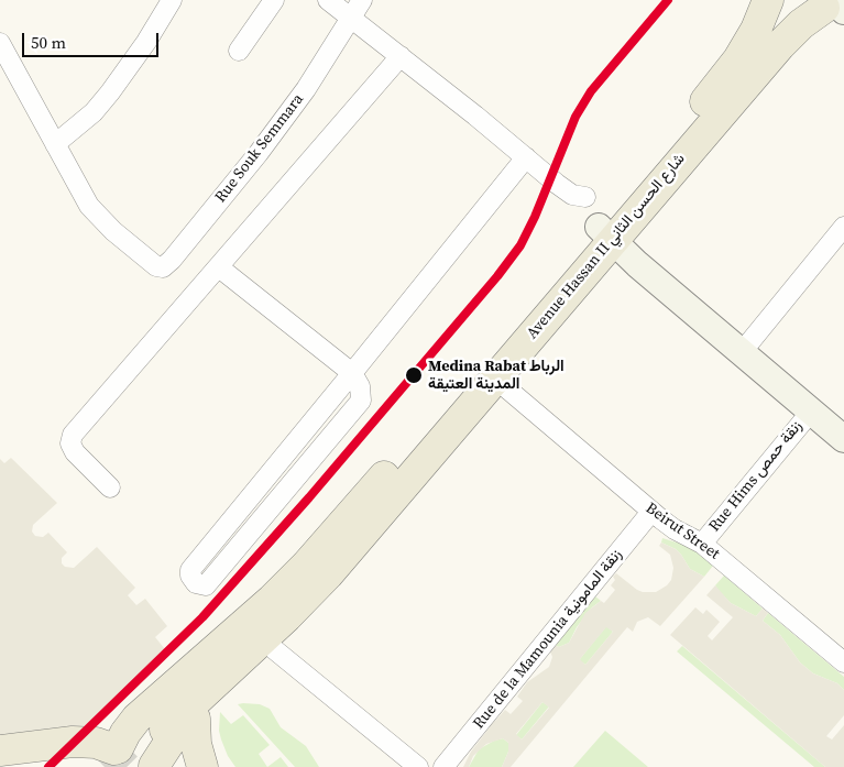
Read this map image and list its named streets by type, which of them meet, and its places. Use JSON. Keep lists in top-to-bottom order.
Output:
{
  "streets": {
    "main road": ["Avenue Hassan II شارع الحسن الثاني"],
    "street": [
      "Rue Souk Semmara",
      "Rue Hims زنقة حمص",
      "Beirut Street",
      "Rue de la Mamounia زنقة المامونية"
    ]
  },
  "crossings": [
    ["Avenue Hassan II شارع الحسن الثاني", "Beirut Street"],
    ["Rue Hims زنقة حمص", "Beirut Street"],
    ["Beirut Street", "Rue de la Mamounia زنقة المامونية"]
  ],
  "places": ["Medina Rabat الرباط المدينة العتيقة"],
  "scale_bar": "50 m"
}
